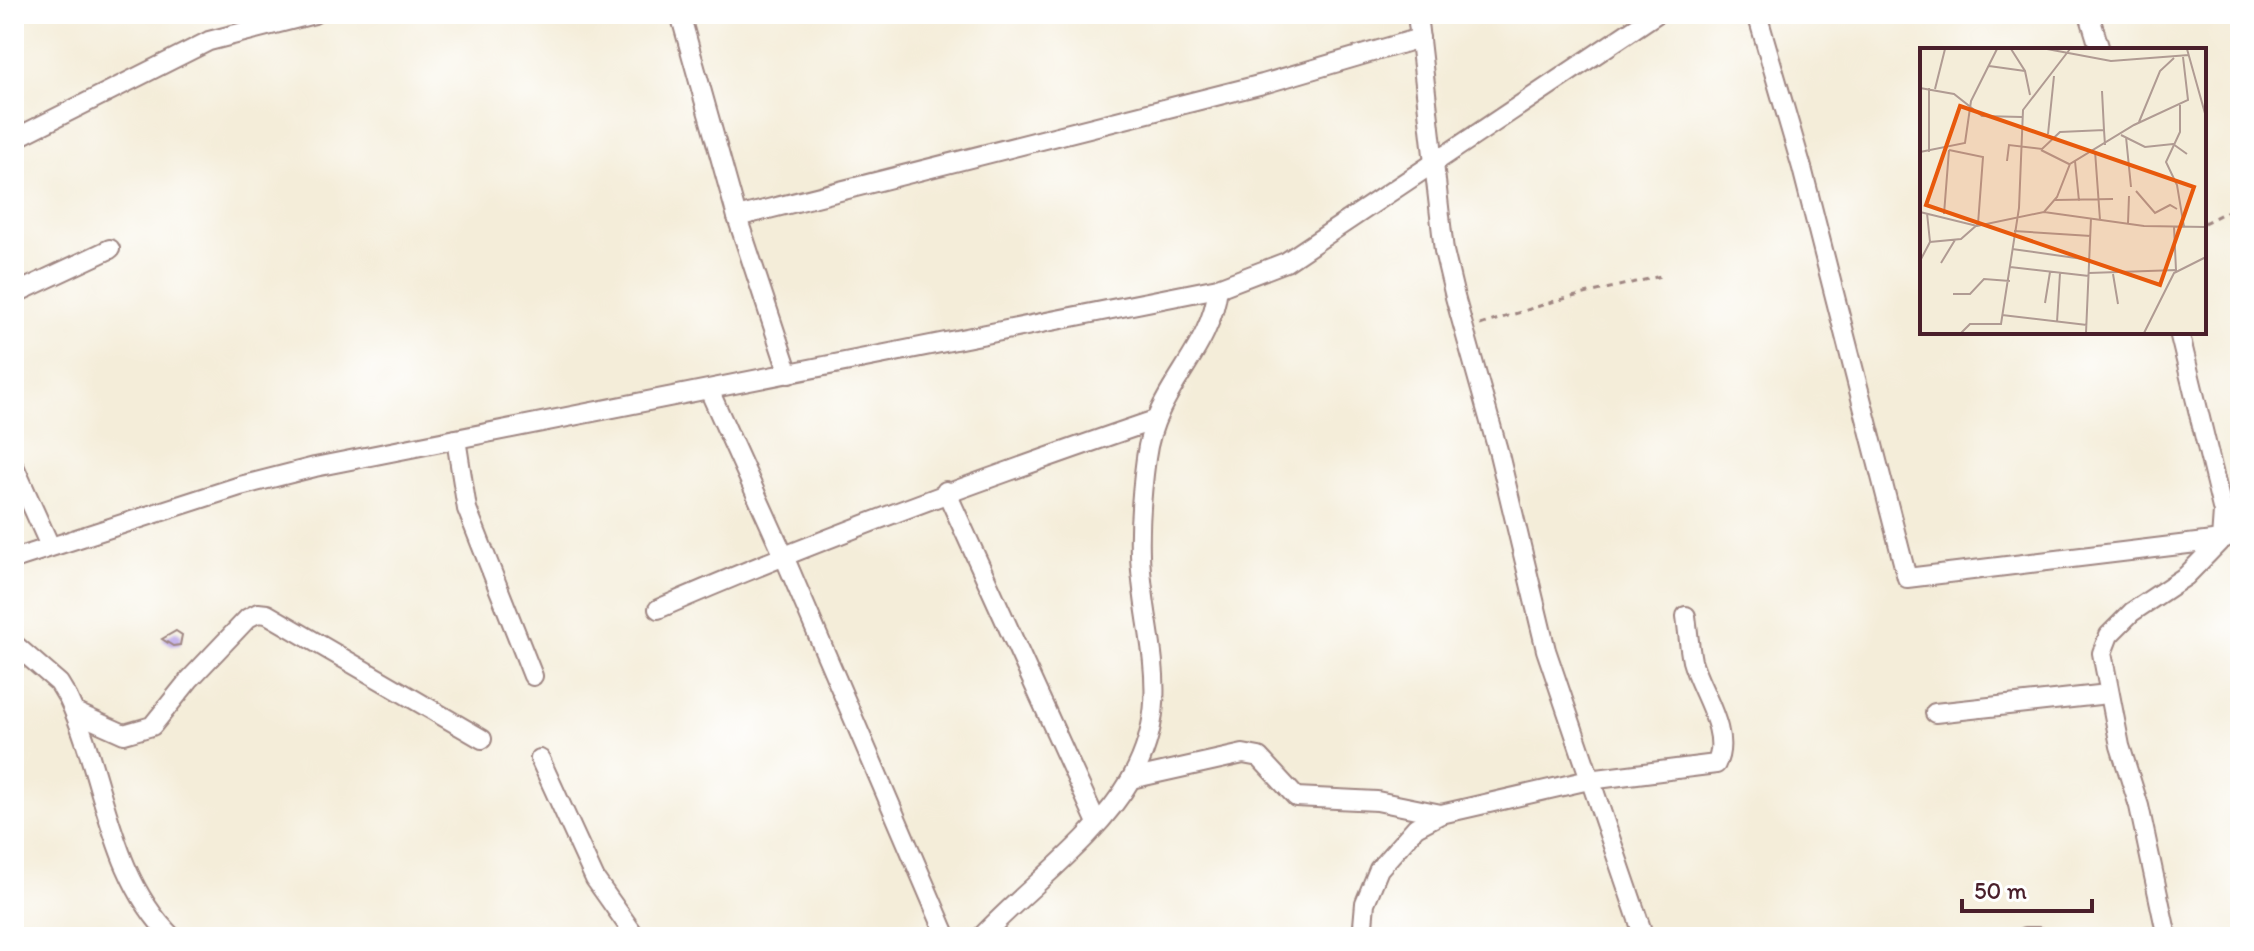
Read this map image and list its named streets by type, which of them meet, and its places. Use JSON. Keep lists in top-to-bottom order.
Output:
{
  "scale_bar": "50 m"
}
